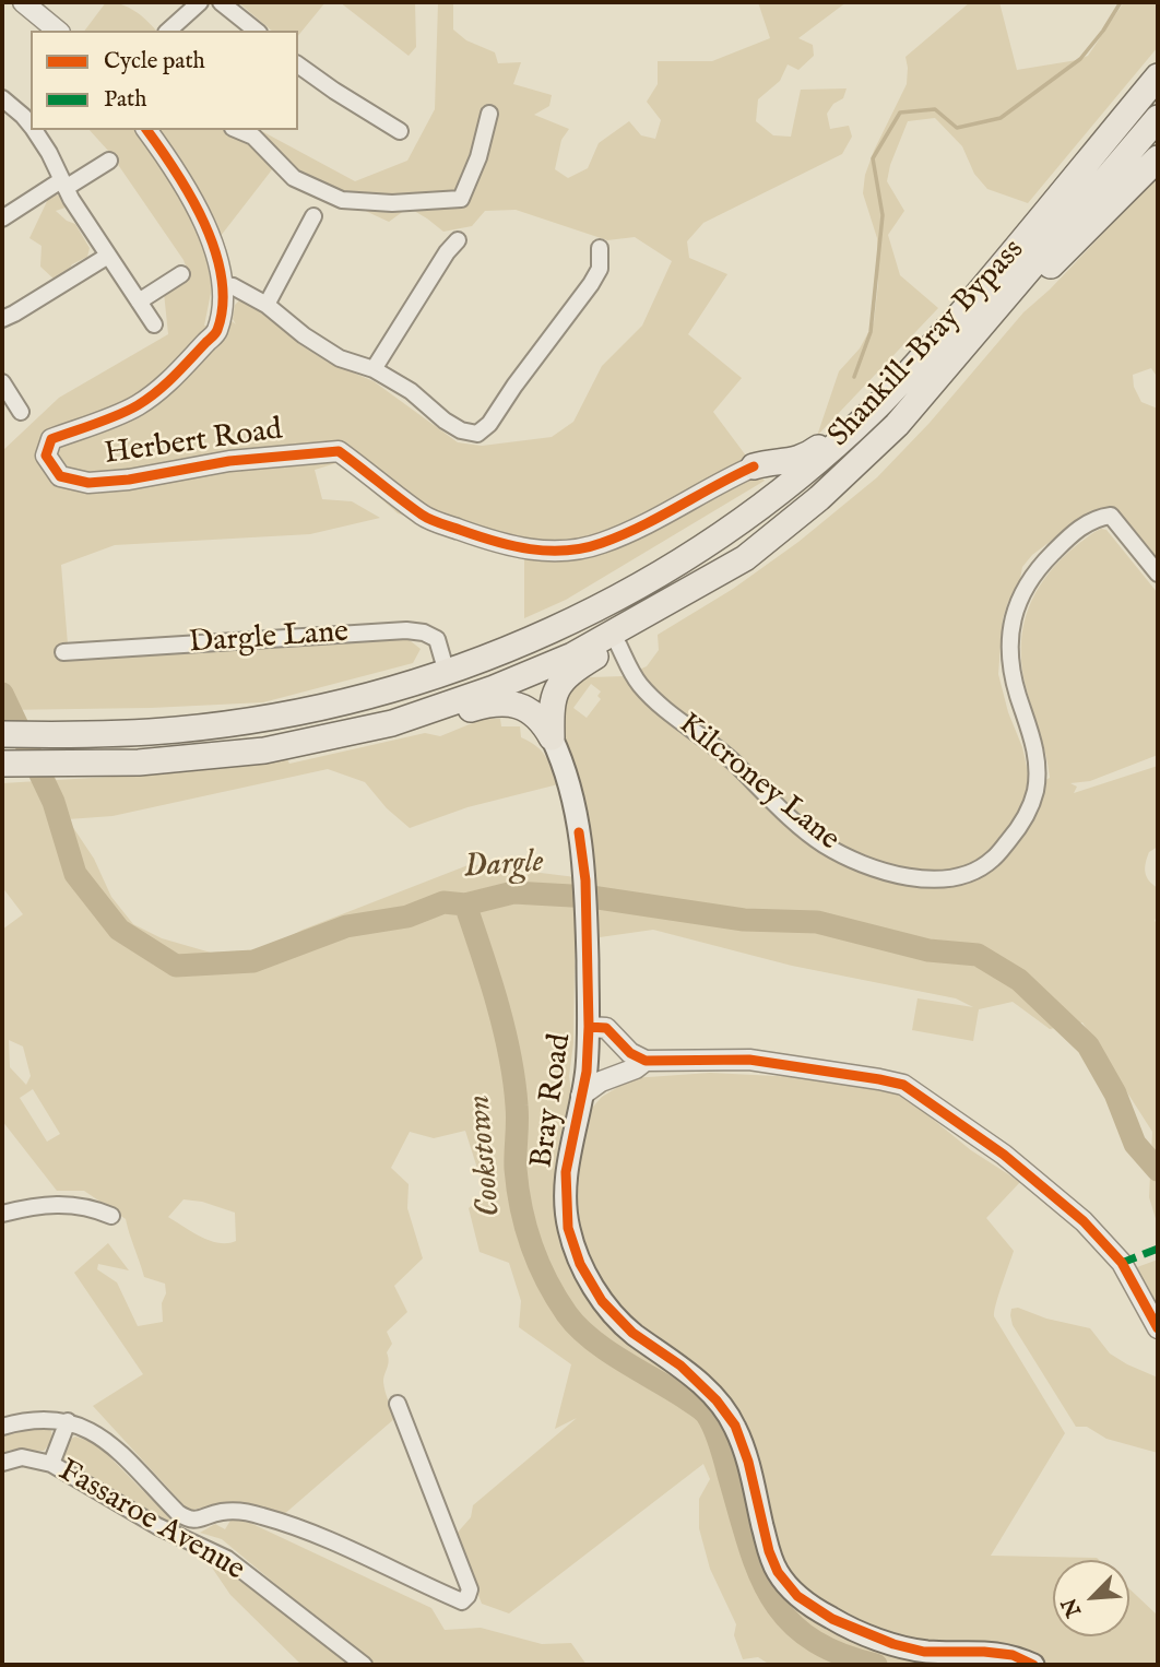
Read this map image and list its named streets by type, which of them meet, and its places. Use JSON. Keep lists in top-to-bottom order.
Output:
{
  "streets": {
    "highway": ["Shankill-Bray Bypass"],
    "main road": ["Bray Road"],
    "street": [
      "Herbert Road",
      "Dargle Lane",
      "Kilcroney Lane",
      "Fassaroe Avenue"
    ]
  },
  "crossings": [
    ["Shankill-Bray Bypass", "Dargle Lane"]
  ],
  "water": ["Dargle", "Cookstown"],
  "legend": ["Cycle path", "Path"],
  "north": "bottom left"
}
